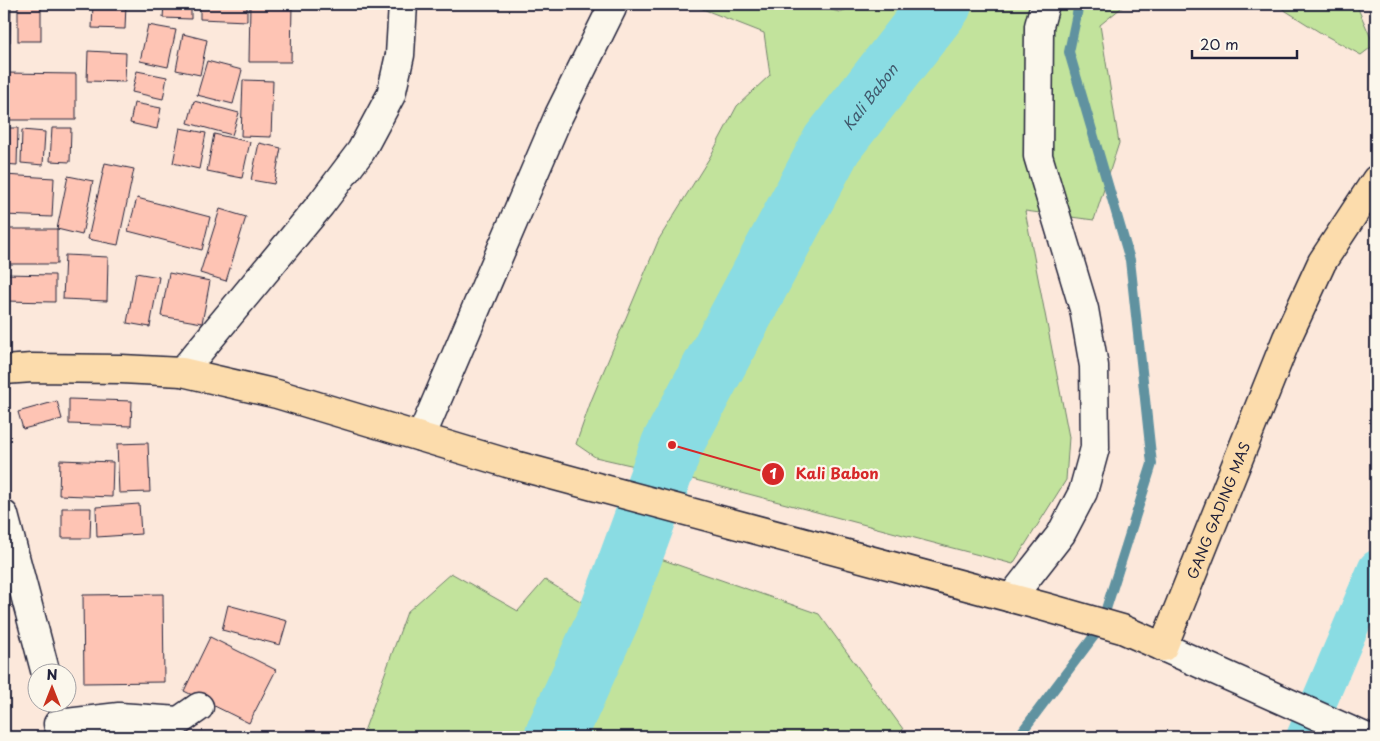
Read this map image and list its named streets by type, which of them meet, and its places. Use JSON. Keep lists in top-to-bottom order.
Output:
{
  "streets": {
    "main road": ["GANG GADING MAS"]
  },
  "water": ["Kali Babon"],
  "places": ["Kali Babon"],
  "scale_bar": "20 m",
  "north": "top"
}
